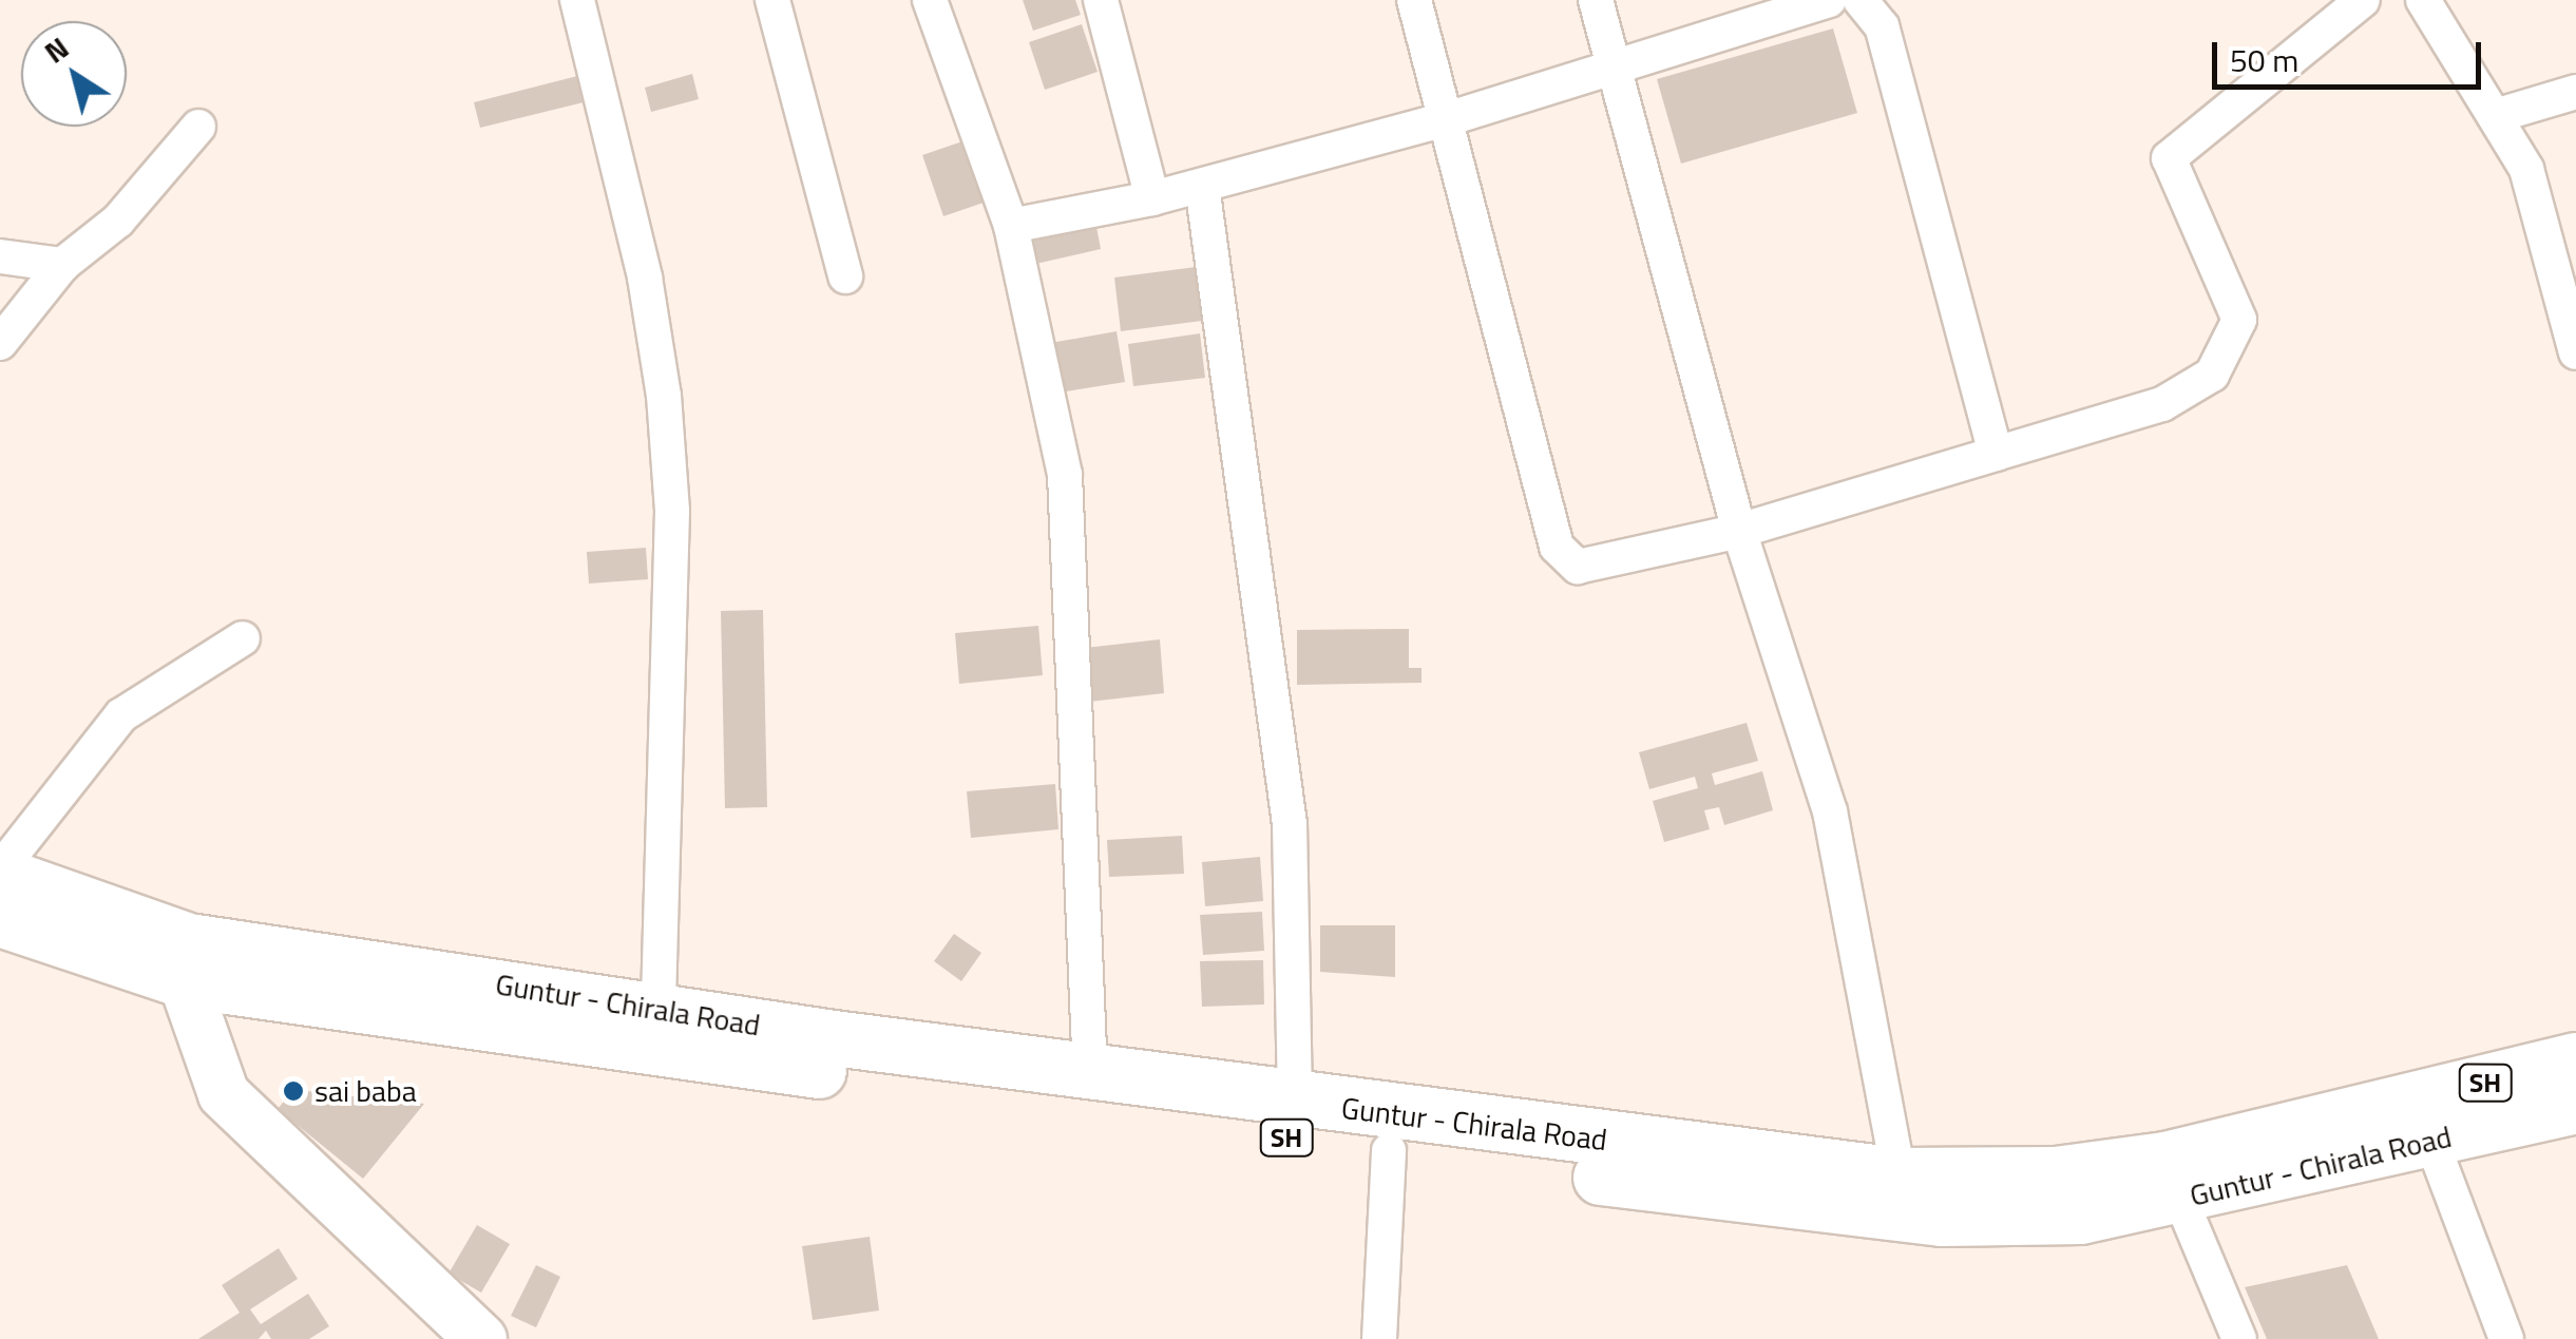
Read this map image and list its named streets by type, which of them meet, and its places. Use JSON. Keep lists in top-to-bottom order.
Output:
{
  "streets": {
    "main road": ["Guntur - Chirala Road", "SH"]
  },
  "places": ["sai baba"],
  "scale_bar": "50 m",
  "north": "top left"
}
